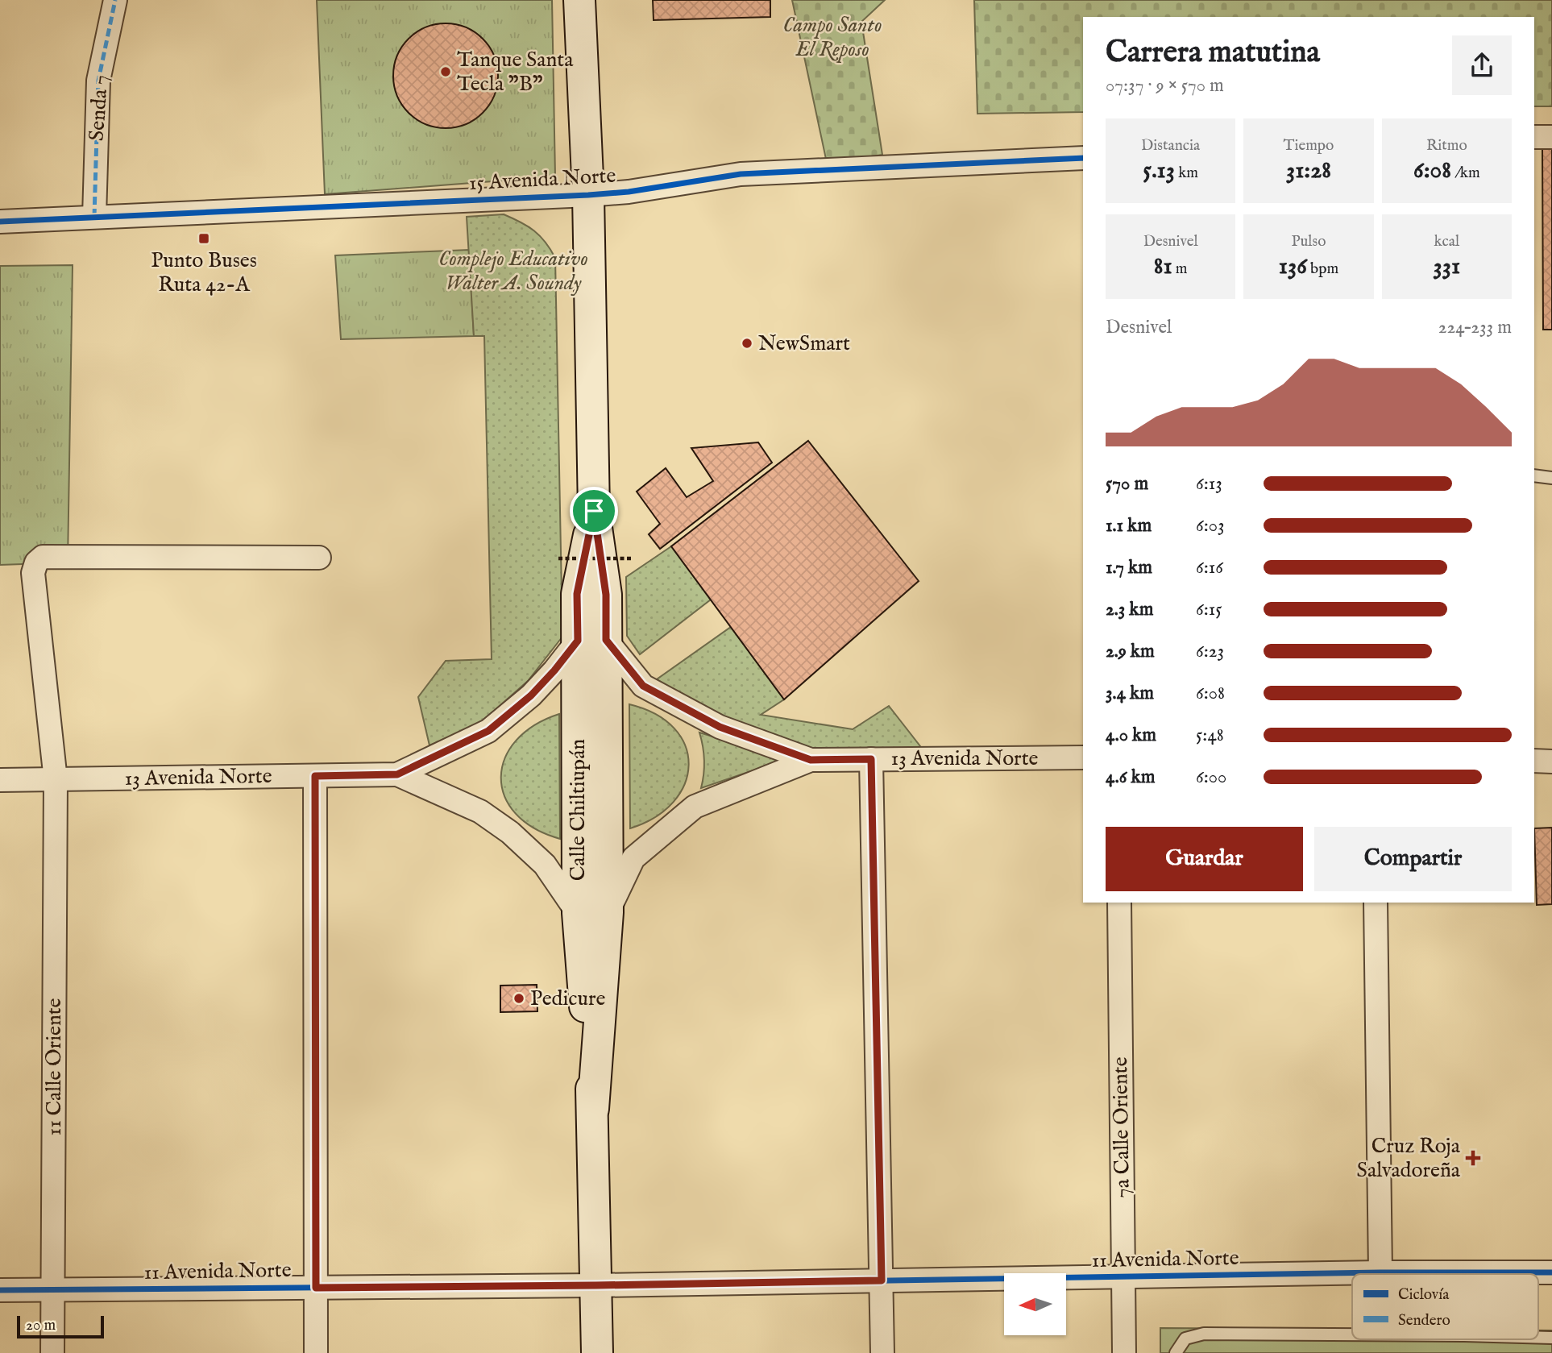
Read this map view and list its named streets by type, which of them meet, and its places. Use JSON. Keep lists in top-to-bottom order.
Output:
{
  "streets": {
    "main road": ["Calle Chiltiupán"],
    "street": [
      "Senda 7",
      "15 Avenida Norte",
      "13 Avenida Norte",
      "11 Calle Oriente",
      "7a Calle Oriente",
      "11 Avenida Norte"
    ]
  },
  "crossings": [
    ["Senda 7", "15 Avenida Norte"],
    ["15 Avenida Norte", "Calle Chiltiupán"],
    ["13 Avenida Norte", "Calle Chiltiupán"],
    ["13 Avenida Norte", "11 Calle Oriente"],
    ["Calle Chiltiupán", "11 Avenida Norte"],
    ["11 Calle Oriente", "11 Avenida Norte"],
    ["7a Calle Oriente", "11 Avenida Norte"]
  ],
  "parks": ["Campo Santo El Reposo", "Complejo Educativo Walter A. Soundy"],
  "places": {
    "other": ["Tanque Santa Tecla \"B\"", "NewSmart", "Pedicure"],
    "transit": ["Punto Buses Ruta 42-A"],
    "health": ["Cruz Roja Salvadoreña"]
  },
  "legend": ["Ciclovía", "Sendero"],
  "scale_bar": "20 m",
  "north": "left",
  "page": {
    "heading": ["Carrera matutina", "07:37 · 9 × 570 m"],
    "stats": [
      ["Distancia", "5.13 km"],
      ["Tiempo", "31:28"],
      ["Ritmo", "6:08 /km"],
      ["Desnivel", "81 m"],
      ["Pulso", "136 bpm"],
      ["kcal", "331"]
    ],
    "chart": ["Desnivel", "224–233 m"],
    "list": [
      {
        "name": "570 m",
        "note": "6:13"
      },
      {
        "name": "1.1 km",
        "note": "6:03"
      },
      {
        "name": "1.7 km",
        "note": "6:16"
      },
      {
        "name": "2.3 km",
        "note": "6:15"
      },
      {
        "name": "2.9 km",
        "note": "6:23"
      },
      {
        "name": "3.4 km",
        "note": "6:08"
      },
      {
        "name": "4.0 km",
        "note": "5:48"
      },
      {
        "name": "4.6 km",
        "note": "6:00"
      }
    ],
    "buttons": ["Guardar", "Compartir"],
    "scale": "20 m"
  }
}
